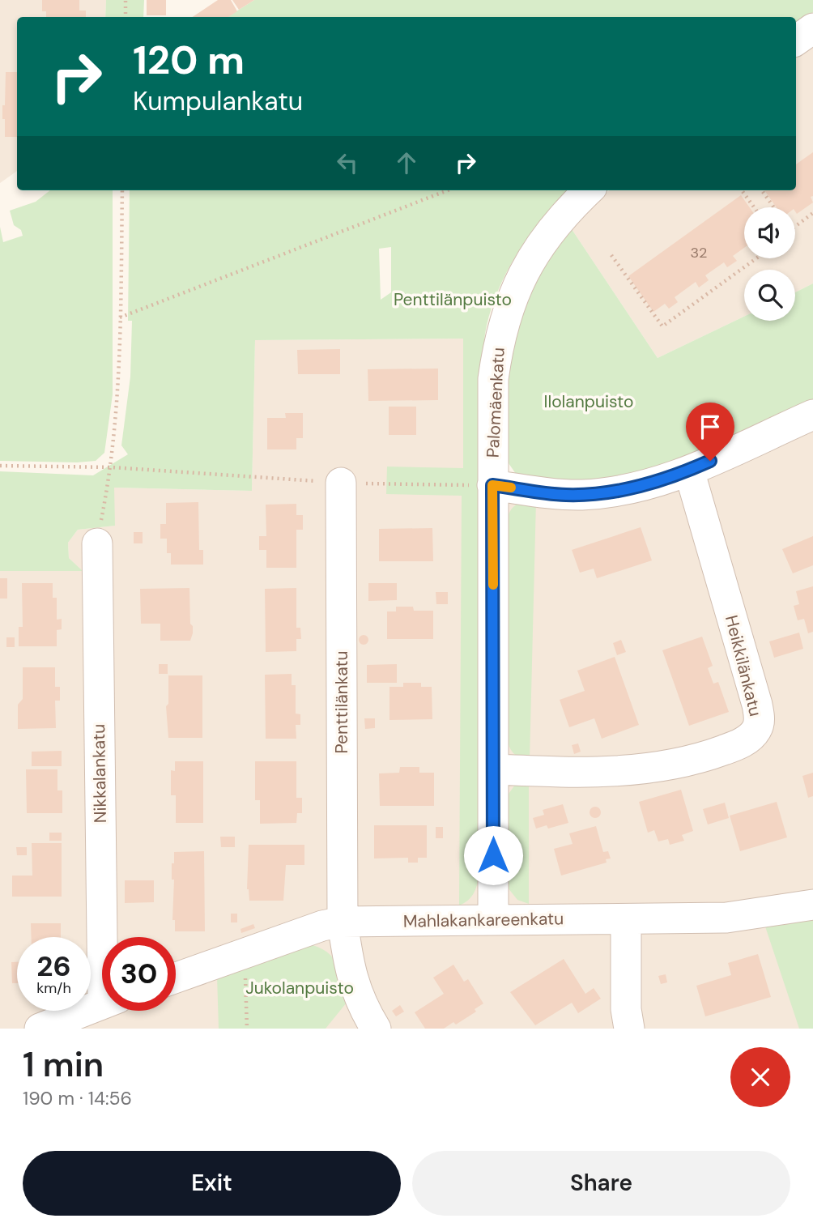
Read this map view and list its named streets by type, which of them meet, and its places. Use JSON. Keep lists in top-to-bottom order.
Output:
{
  "streets": {
    "street": [
      "Palomäenkatu",
      "Heikkilänkatu",
      "Penttilänkatu",
      "Nikkalankatu",
      "Mahlakankareenkatu"
    ]
  },
  "crossings": [
    ["Palomäenkatu", "Heikkilänkatu"],
    ["Palomäenkatu", "Mahlakankareenkatu"],
    ["Penttilänkatu", "Mahlakankareenkatu"]
  ],
  "parks": ["Penttilänpuisto", "Ilolanpuisto", "Jukolanpuisto"],
  "house_numbers": ["32"],
  "page": {
    "turn": ["120 m", "Kumpulankatu"],
    "speed": "26 km/h",
    "limit": "30",
    "heading": ["1 min", "190 m · 14:56"],
    "buttons": ["Exit", "Share"]
  }
}
